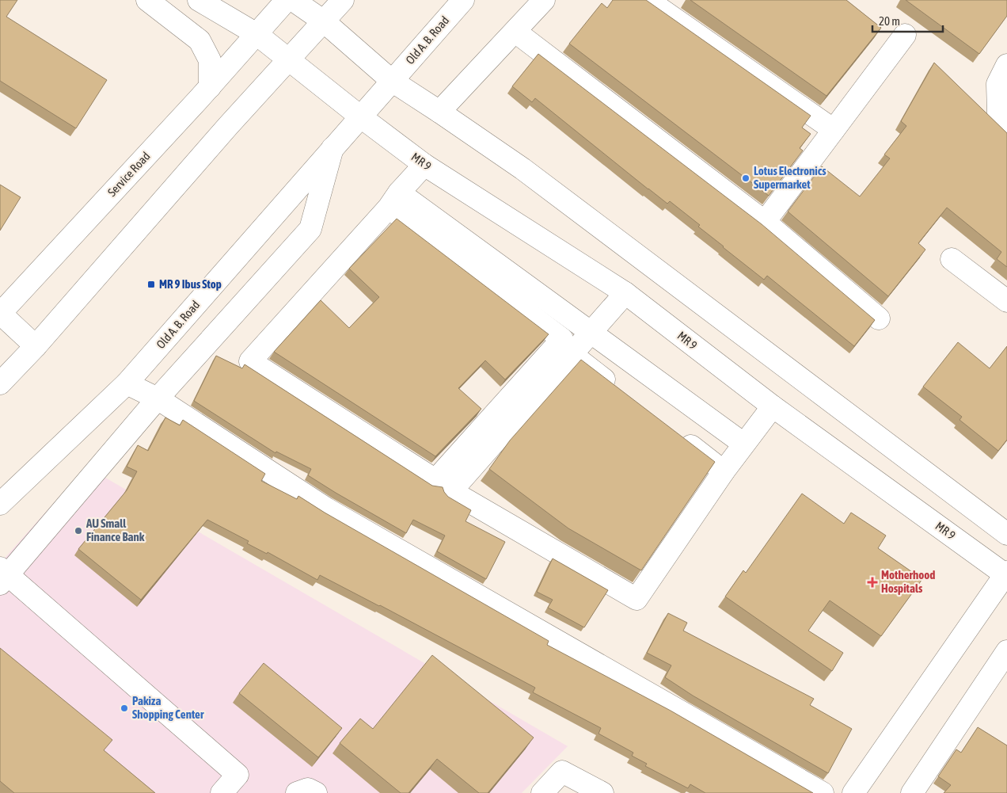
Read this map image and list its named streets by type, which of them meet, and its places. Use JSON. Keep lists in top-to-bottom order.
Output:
{
  "streets": {
    "street": ["Old A. B. Road", "MR 9", "Service Road"]
  },
  "crossings": [
    ["Old A. B. Road", "MR 9"]
  ],
  "places": {
    "other": ["Lotus Electronics Supermarket", "AU Small Finance Bank", "Pakiza Shopping Center"],
    "transit": ["MR 9 Ibus Stop"],
    "health": ["Motherhood Hospitals"]
  },
  "scale_bar": "20 m"
}
